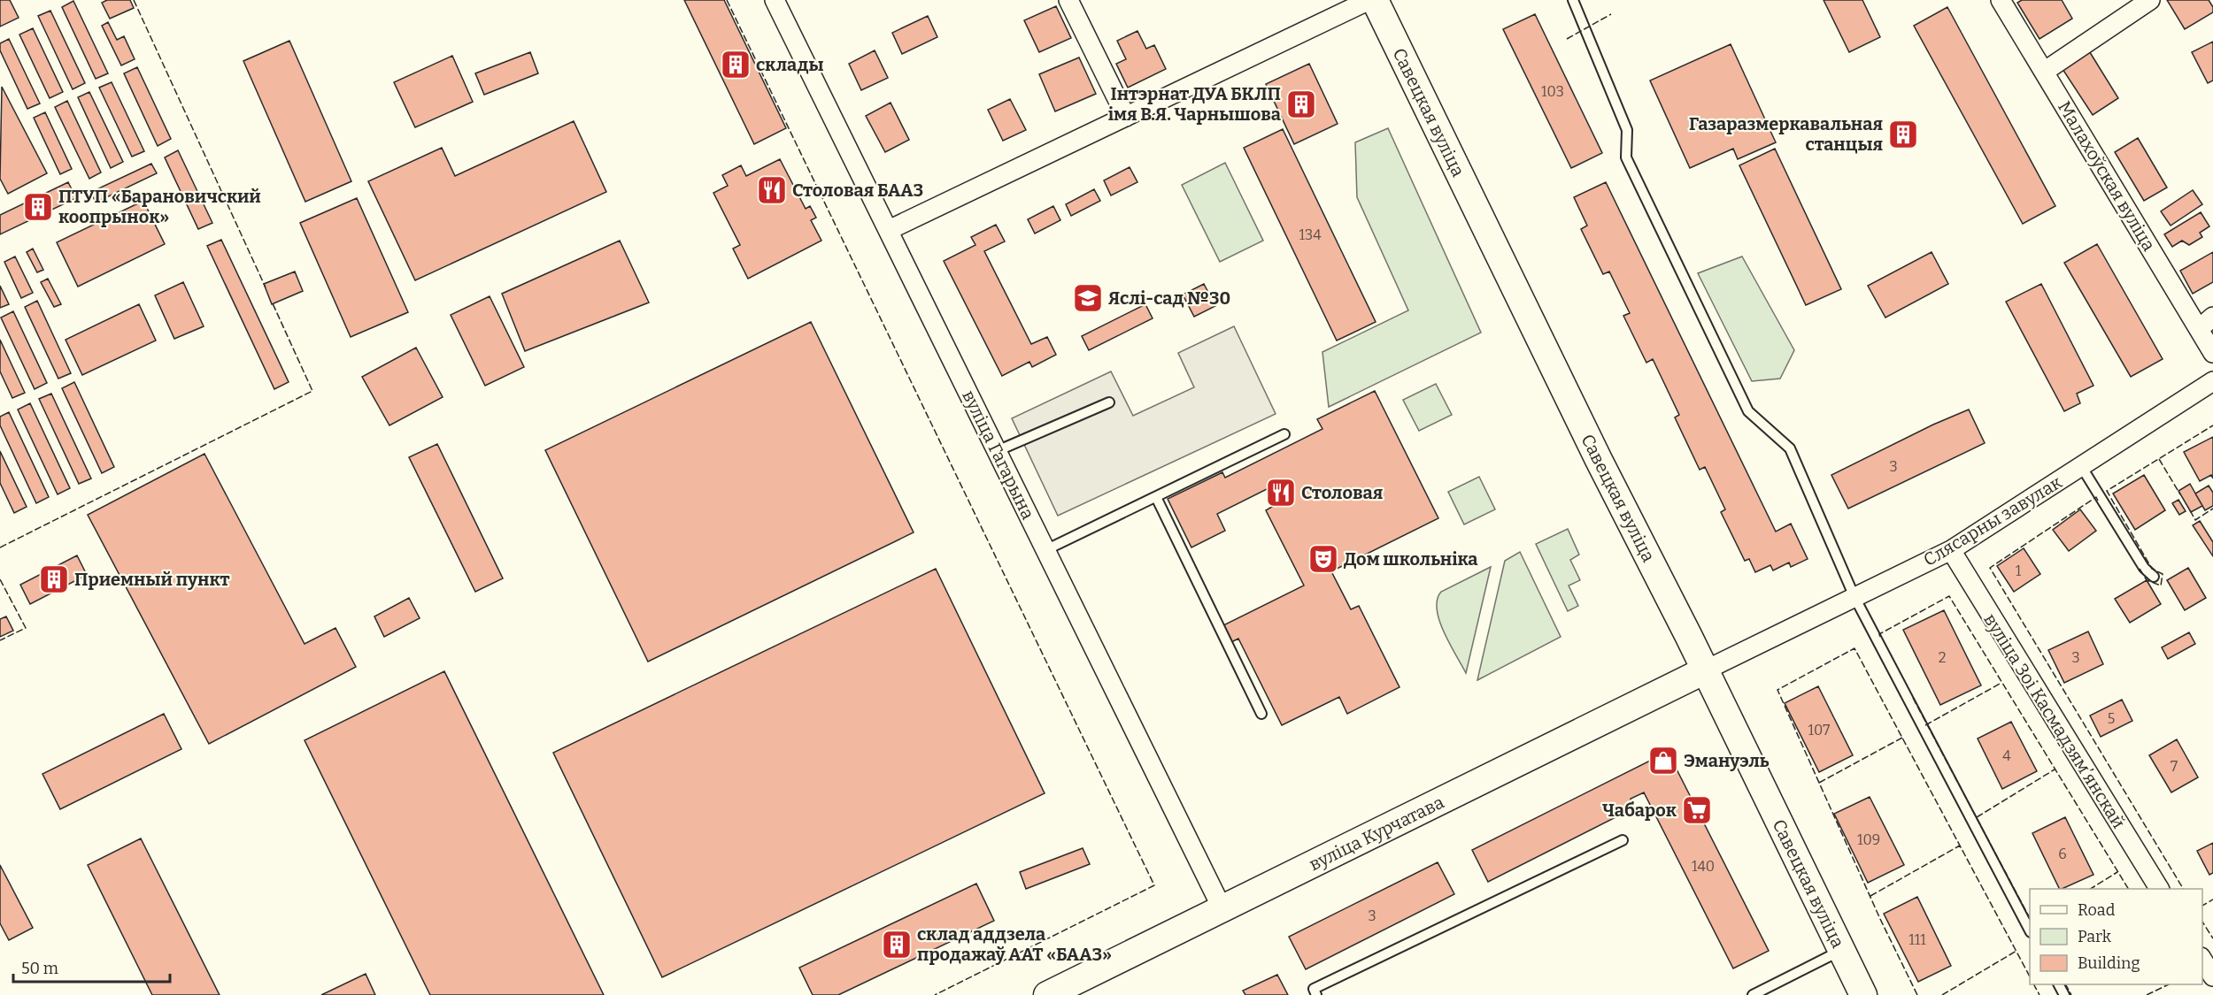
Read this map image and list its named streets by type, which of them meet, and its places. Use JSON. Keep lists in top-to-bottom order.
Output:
{
  "streets": {
    "main road": ["Савецкая вуліца", "вуліца Курчатава"],
    "street": [
      "Малахоўская вуліца",
      "вуліца Гагарына",
      "Слясарны завулак",
      "вуліца Зоі Касмадзямʼянскай"
    ]
  },
  "crossings": [
    ["Савецкая вуліца", "Слясарны завулак"],
    ["Савецкая вуліца", "вуліца Курчатава"],
    ["вуліца Гагарына", "вуліца Курчатава"],
    ["Слясарны завулак", "вуліца Зоі Касмадзямʼянскай"],
    ["Слясарны завулак", "вуліца Курчатава"]
  ],
  "places": {
    "building": [
      "склады",
      "Інтэрнат ДУА БКЛП імя В.Я. Чарнышова",
      "Газаразмеркавальная станцыя",
      "ПТУП «Барановичский коопрынок»",
      "Приемный пункт",
      "склад аддзела продажаў ААТ «БААЗ»"
    ],
    "restaurant": ["Столовая БААЗ", "Столовая"],
    "school or university": ["Яслі-сад №30"],
    "theatre": ["Дом школьніка"],
    "shop": ["Эмануэль"],
    "supermarket": ["Чабарок"]
  },
  "house_numbers": [
    "103",
    "134",
    "3",
    "1",
    "2",
    "3",
    "5",
    "107",
    "4",
    "7",
    "109",
    "6",
    "140",
    "3",
    "111"
  ],
  "legend": ["Road", "Park", "Building"],
  "scale_bar": "50 m"
}
